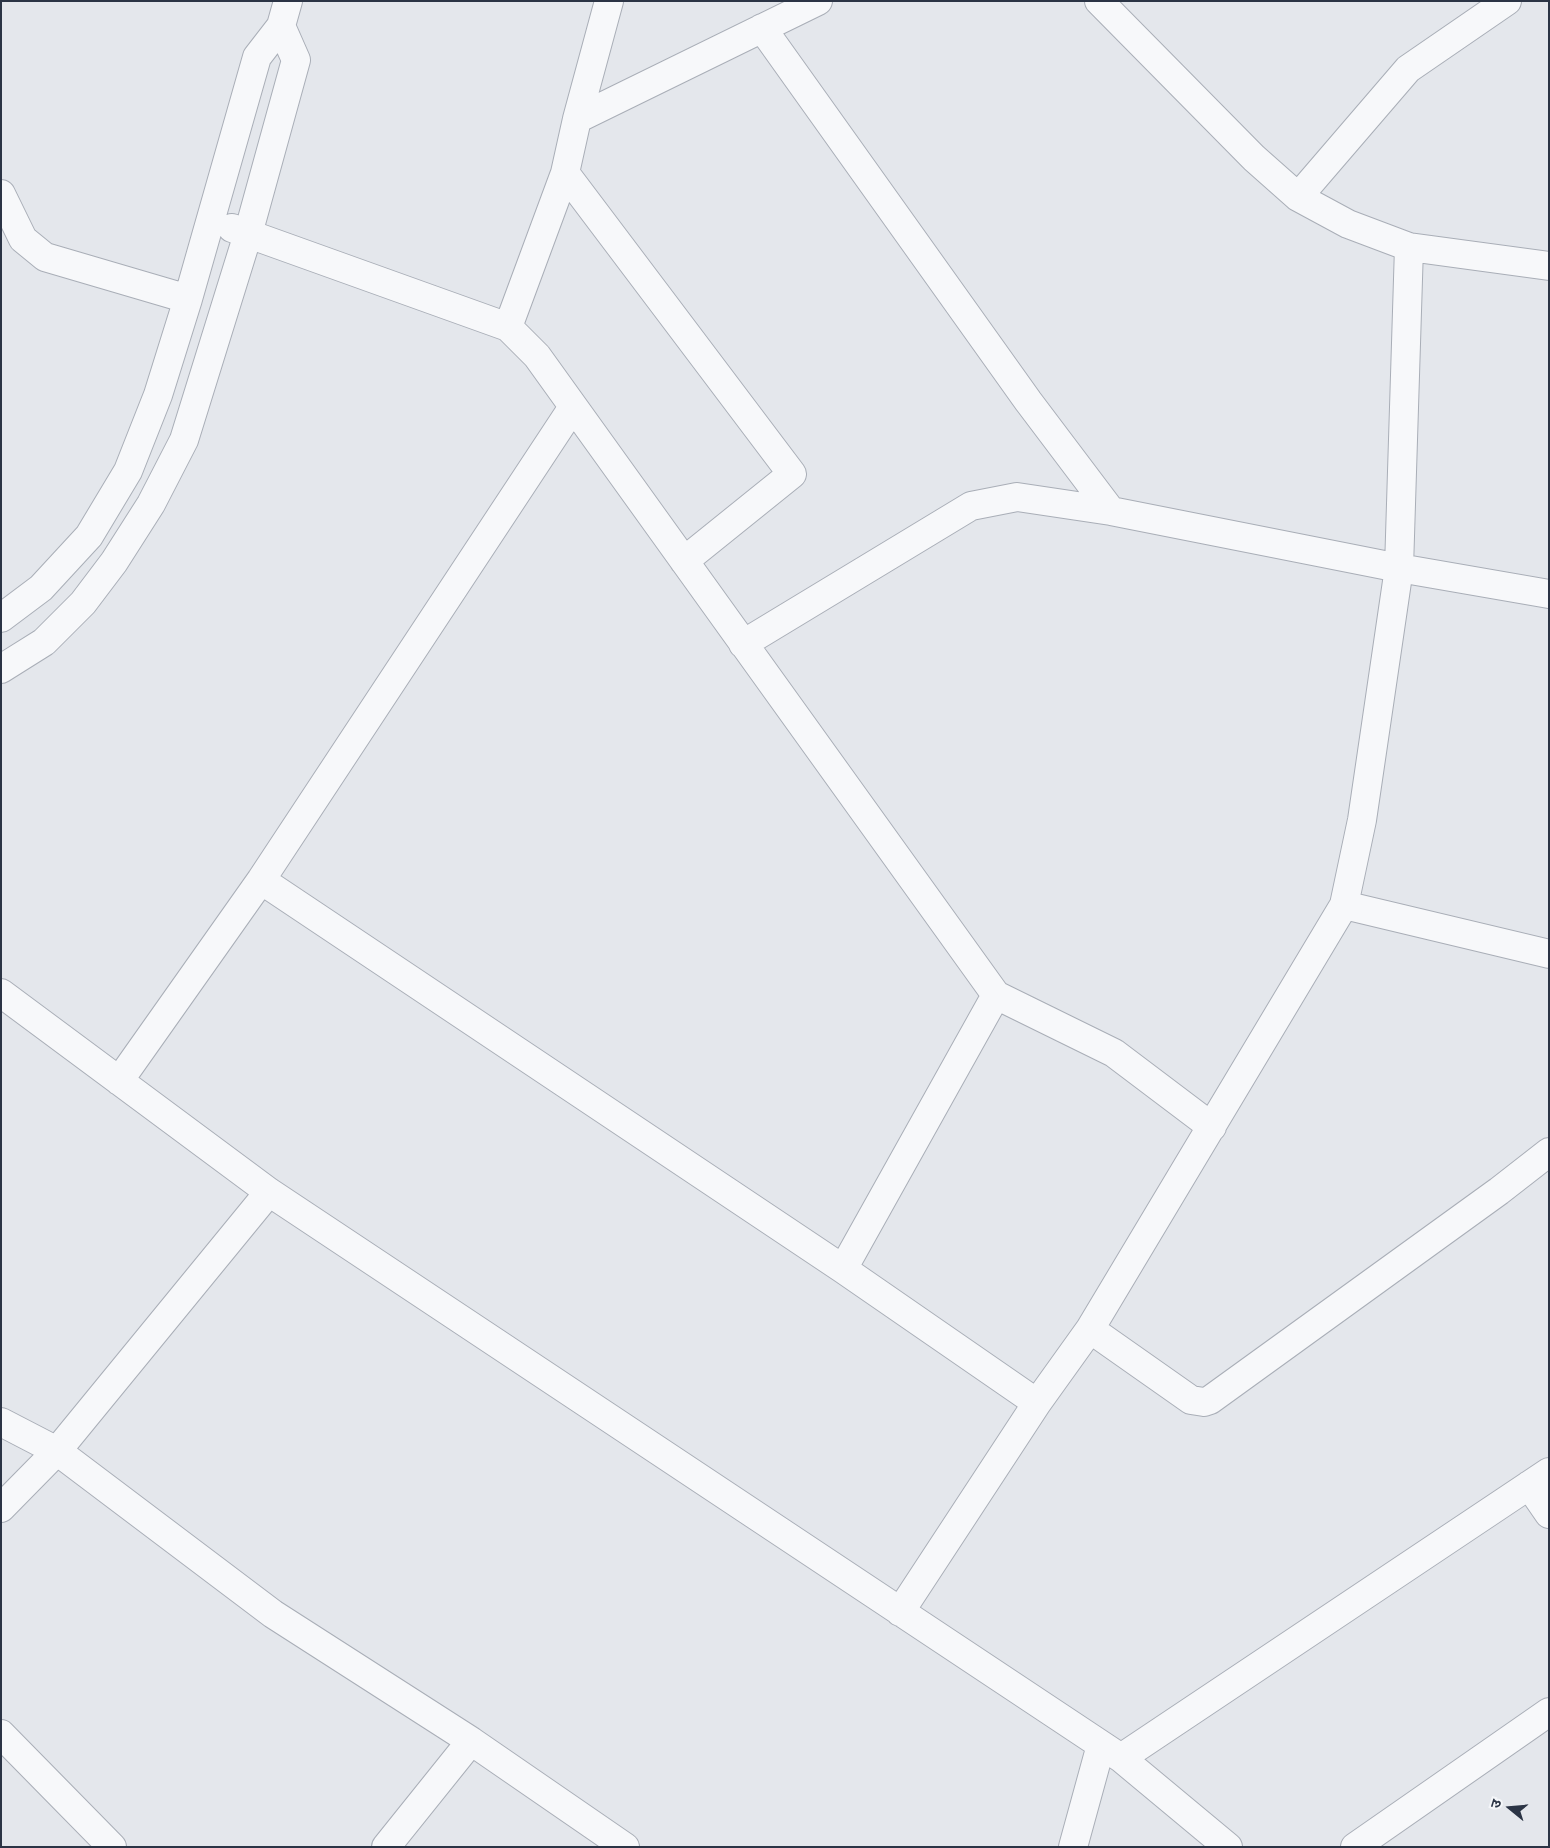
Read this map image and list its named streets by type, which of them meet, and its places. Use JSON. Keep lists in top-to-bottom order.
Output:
{
  "north": "left"
}
